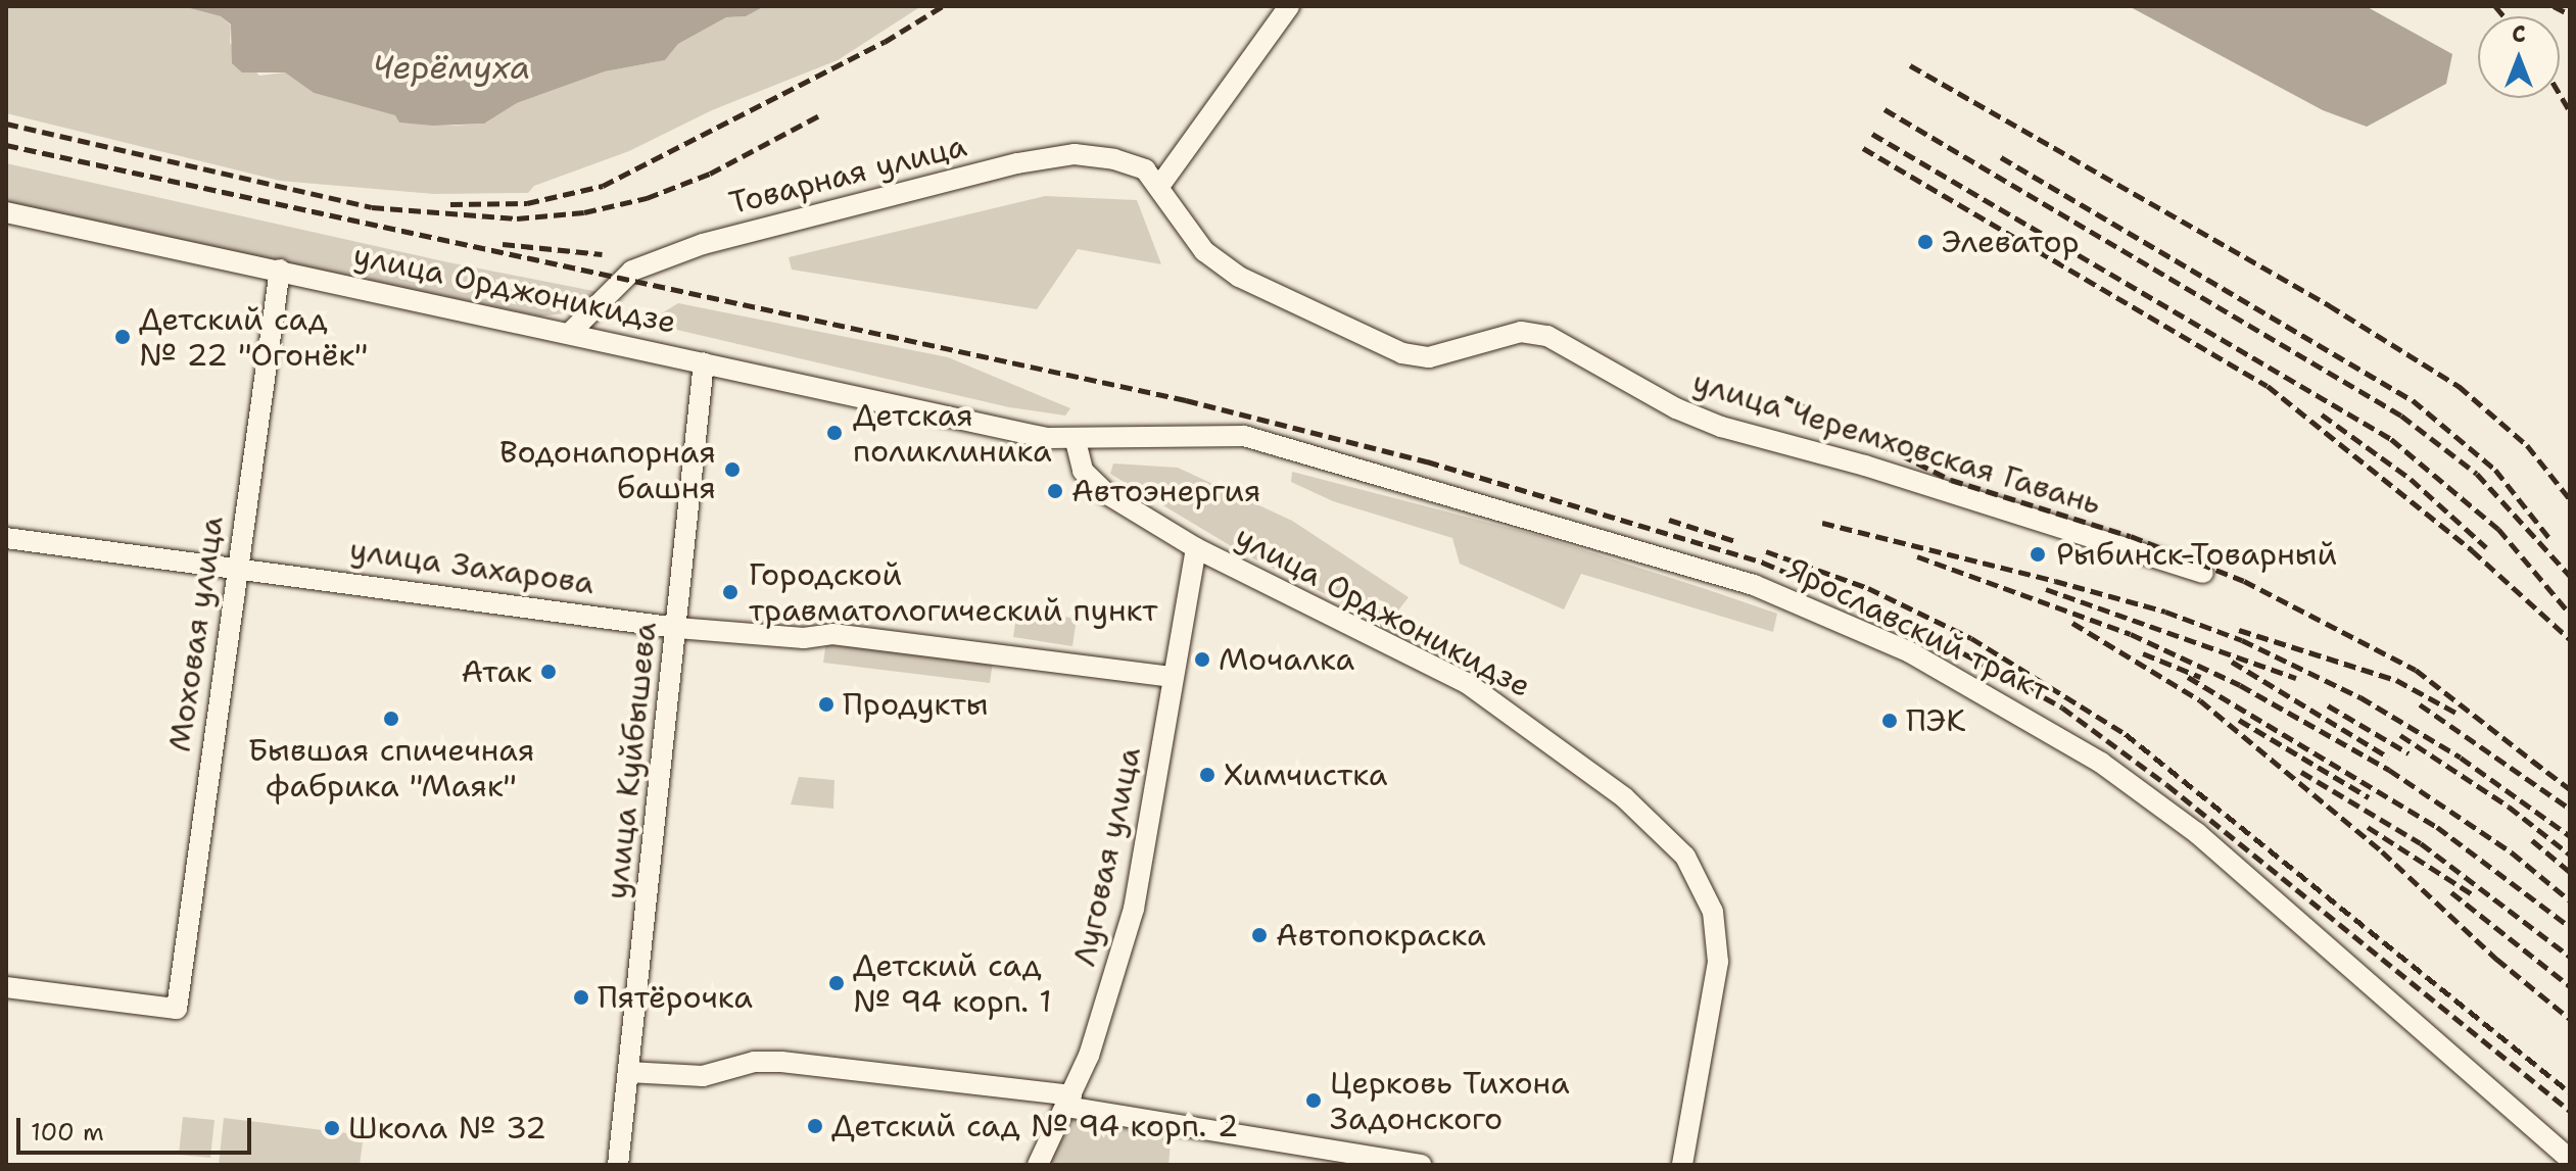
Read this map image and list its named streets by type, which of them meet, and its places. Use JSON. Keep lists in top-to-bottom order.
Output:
{
  "streets": {
    "street": [
      "Товарная улица",
      "улица Орджоникидзе",
      "улица Черемховская Гавань",
      "улица Захарова",
      "Ярославский тракт",
      "Моховая улица",
      "улица Куйбышева",
      "Луговая улица"
    ]
  },
  "crossings": [
    ["Товарная улица", "улица Орджоникидзе"],
    ["Товарная улица", "улица Черемховская Гавань"],
    ["улица Орджоникидзе", "Ярославский тракт"],
    ["улица Орджоникидзе", "Моховая улица"],
    ["улица Орджоникидзе", "улица Куйбышева"],
    ["улица Орджоникидзе", "Луговая улица"],
    ["улица Захарова", "Моховая улица"],
    ["улица Захарова", "улица Куйбышева"],
    ["улица Захарова", "Луговая улица"]
  ],
  "water": ["Черёмуха"],
  "places": [
    "Элеватор",
    "Детский сад № 22 \"Огонёк\"",
    "Детская поликлиника",
    "Водонапорная башня",
    "Автоэнергия",
    "Рыбинск-Товарный",
    "Городской травматологический пункт",
    "Мочалка",
    "Атак",
    "Продукты",
    "Бывшая спичечная фабрика \"Маяк\"",
    "ПЭК",
    "Химчистка",
    "Автопокраска",
    "Детский сад № 94 корп. 1",
    "Пятёрочка",
    "Церковь Тихона Задонского",
    "Детский сад № 94 корп. 2",
    "Школа № 32"
  ],
  "scale_bar": "100 m",
  "north": "top"
}
